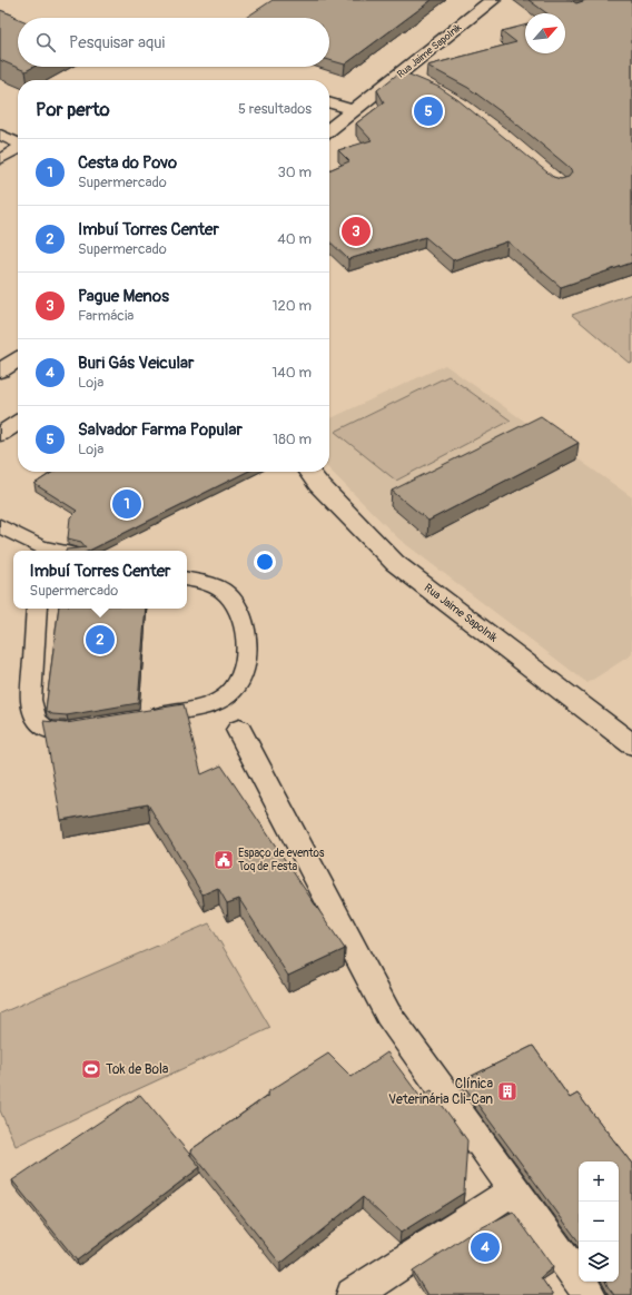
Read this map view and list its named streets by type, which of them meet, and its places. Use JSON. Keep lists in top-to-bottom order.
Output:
{
  "streets": {
    "street": ["Rua Jaime Sapolnik"]
  },
  "places": {
    "public building": ["Espaço de eventos Toq de Festa"],
    "sports": ["Tok de Bola"],
    "building": ["Clínica Veterinária Cli-Can"]
  },
  "north": "top right",
  "page": {
    "search": "Pesquisar aqui",
    "heading": ["Por perto", "5 resultados"],
    "pins": [
      "5",
      "3",
      "1",
      "2",
      "4"
    ],
    "list": [
      {
        "mark": "1",
        "name": "Cesta do Povo",
        "note": "Supermercado",
        "value": "30 m"
      },
      {
        "mark": "2",
        "name": "Imbuí Torres Center",
        "note": "Supermercado",
        "value": "40 m"
      },
      {
        "mark": "3",
        "name": "Pague Menos",
        "note": "Farmácia",
        "value": "120 m"
      },
      {
        "mark": "4",
        "name": "Buri Gás Veicular",
        "note": "Loja",
        "value": "140 m"
      },
      {
        "mark": "5",
        "name": "Salvador Farma Popular",
        "note": "Loja",
        "value": "180 m"
      }
    ],
    "popup": ["Imbuí Torres Center", "Supermercado"],
    "map_buttons": ["+", "−"]
  }
}
